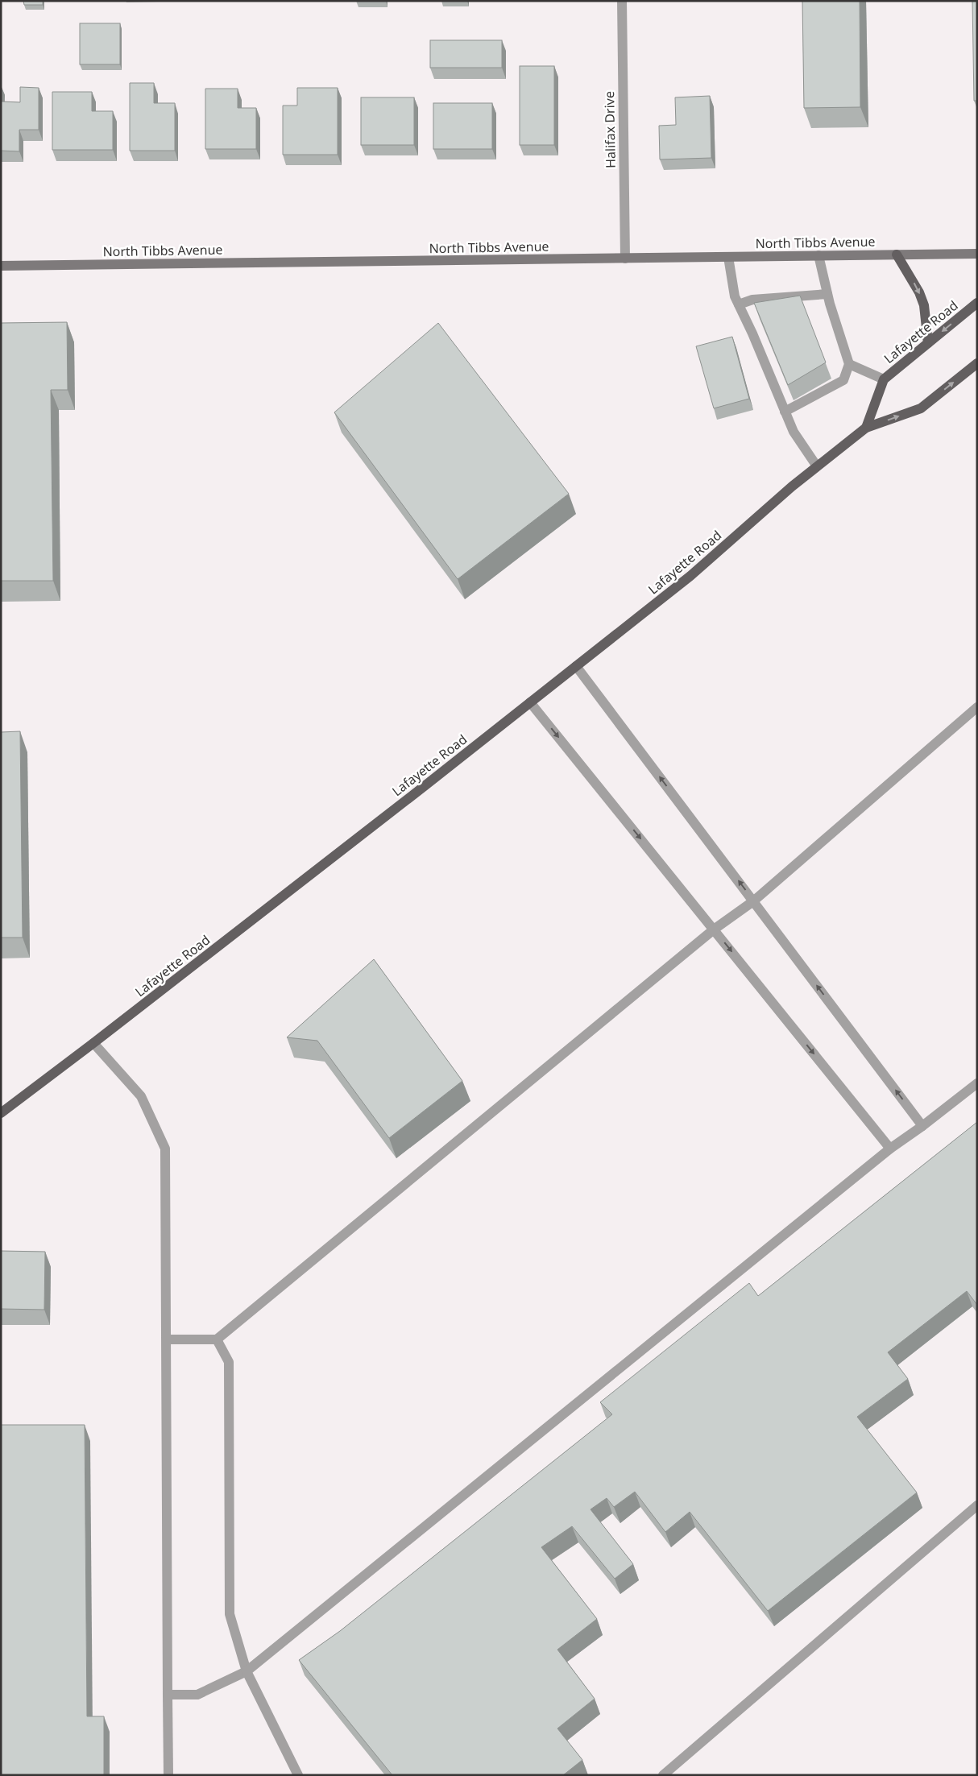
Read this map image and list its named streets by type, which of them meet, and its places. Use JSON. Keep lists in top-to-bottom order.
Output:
{
  "streets": {
    "main road": ["Lafayette Road"],
    "street": ["Halifax Drive", "North Tibbs Avenue"]
  },
  "crossings": [
    ["Halifax Drive", "North Tibbs Avenue"]
  ]
}
